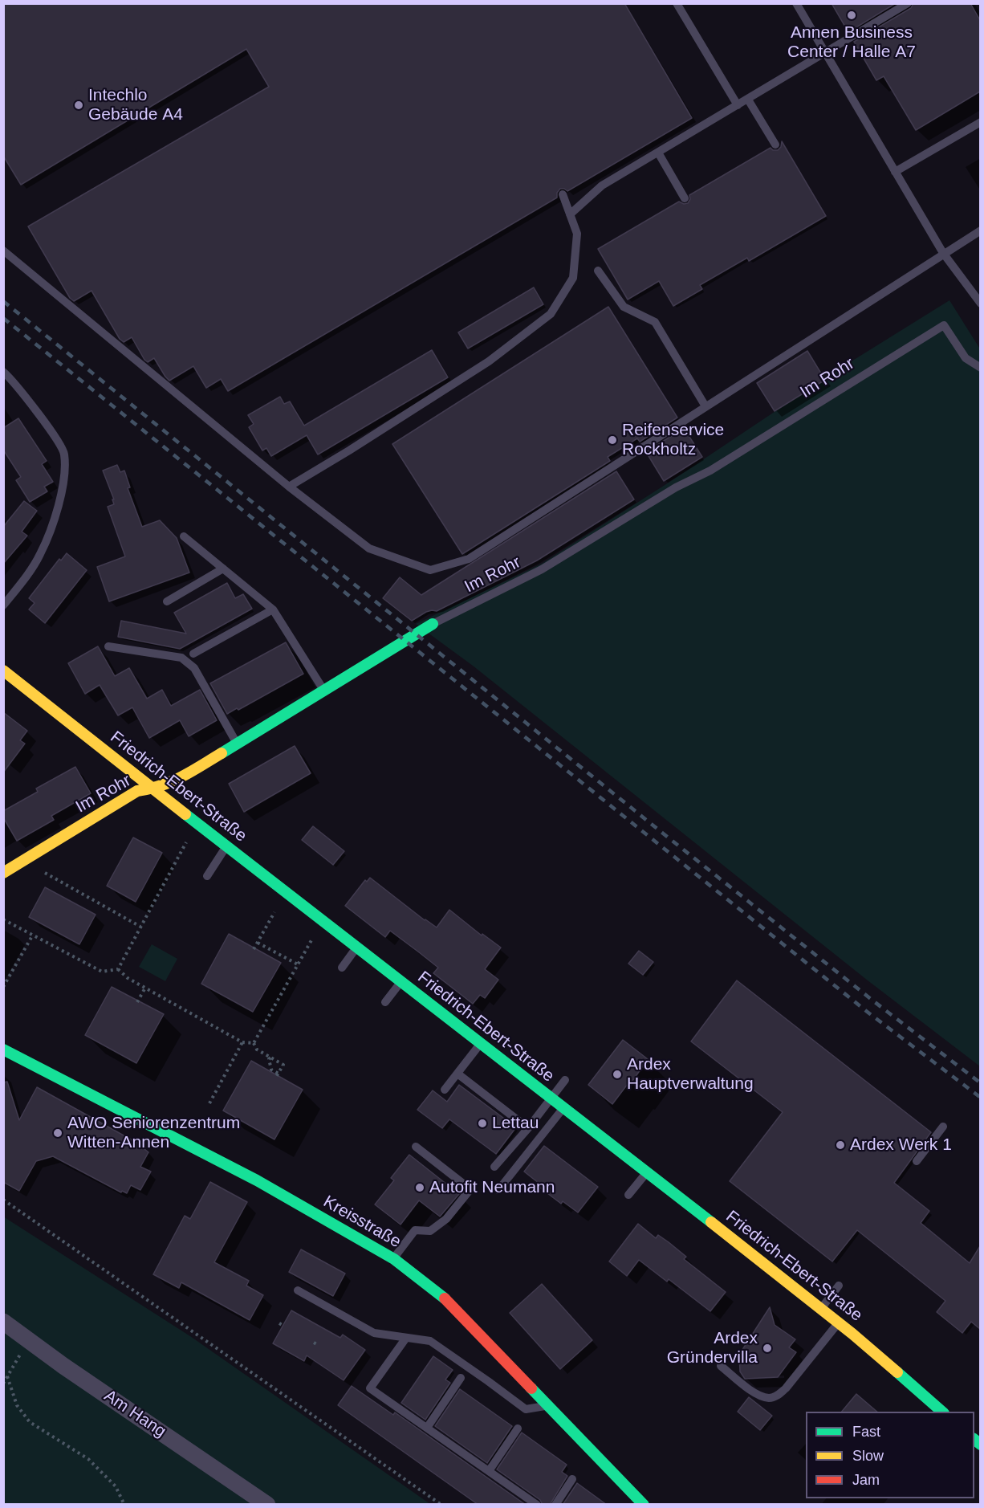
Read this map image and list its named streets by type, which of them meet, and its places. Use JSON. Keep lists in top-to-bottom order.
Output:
{
  "streets": {
    "street": [
      "Im Rohr",
      "Friedrich-Ebert-Straße",
      "Kreisstraße",
      "Am Hang"
    ]
  },
  "crossings": [
    ["Im Rohr", "Friedrich-Ebert-Straße"]
  ],
  "places": [
    "Annen Business Center / Halle A7",
    "Intechlo Gebäude A4",
    "Reifenservice Rockholtz",
    "Ardex Hauptverwaltung",
    "Lettau",
    "AWO Seniorenzentrum Witten-Annen",
    "Ardex Werk 1",
    "Autofit Neumann",
    "Ardex Gründervilla"
  ],
  "legend": ["Fast", "Slow", "Jam"]
}
